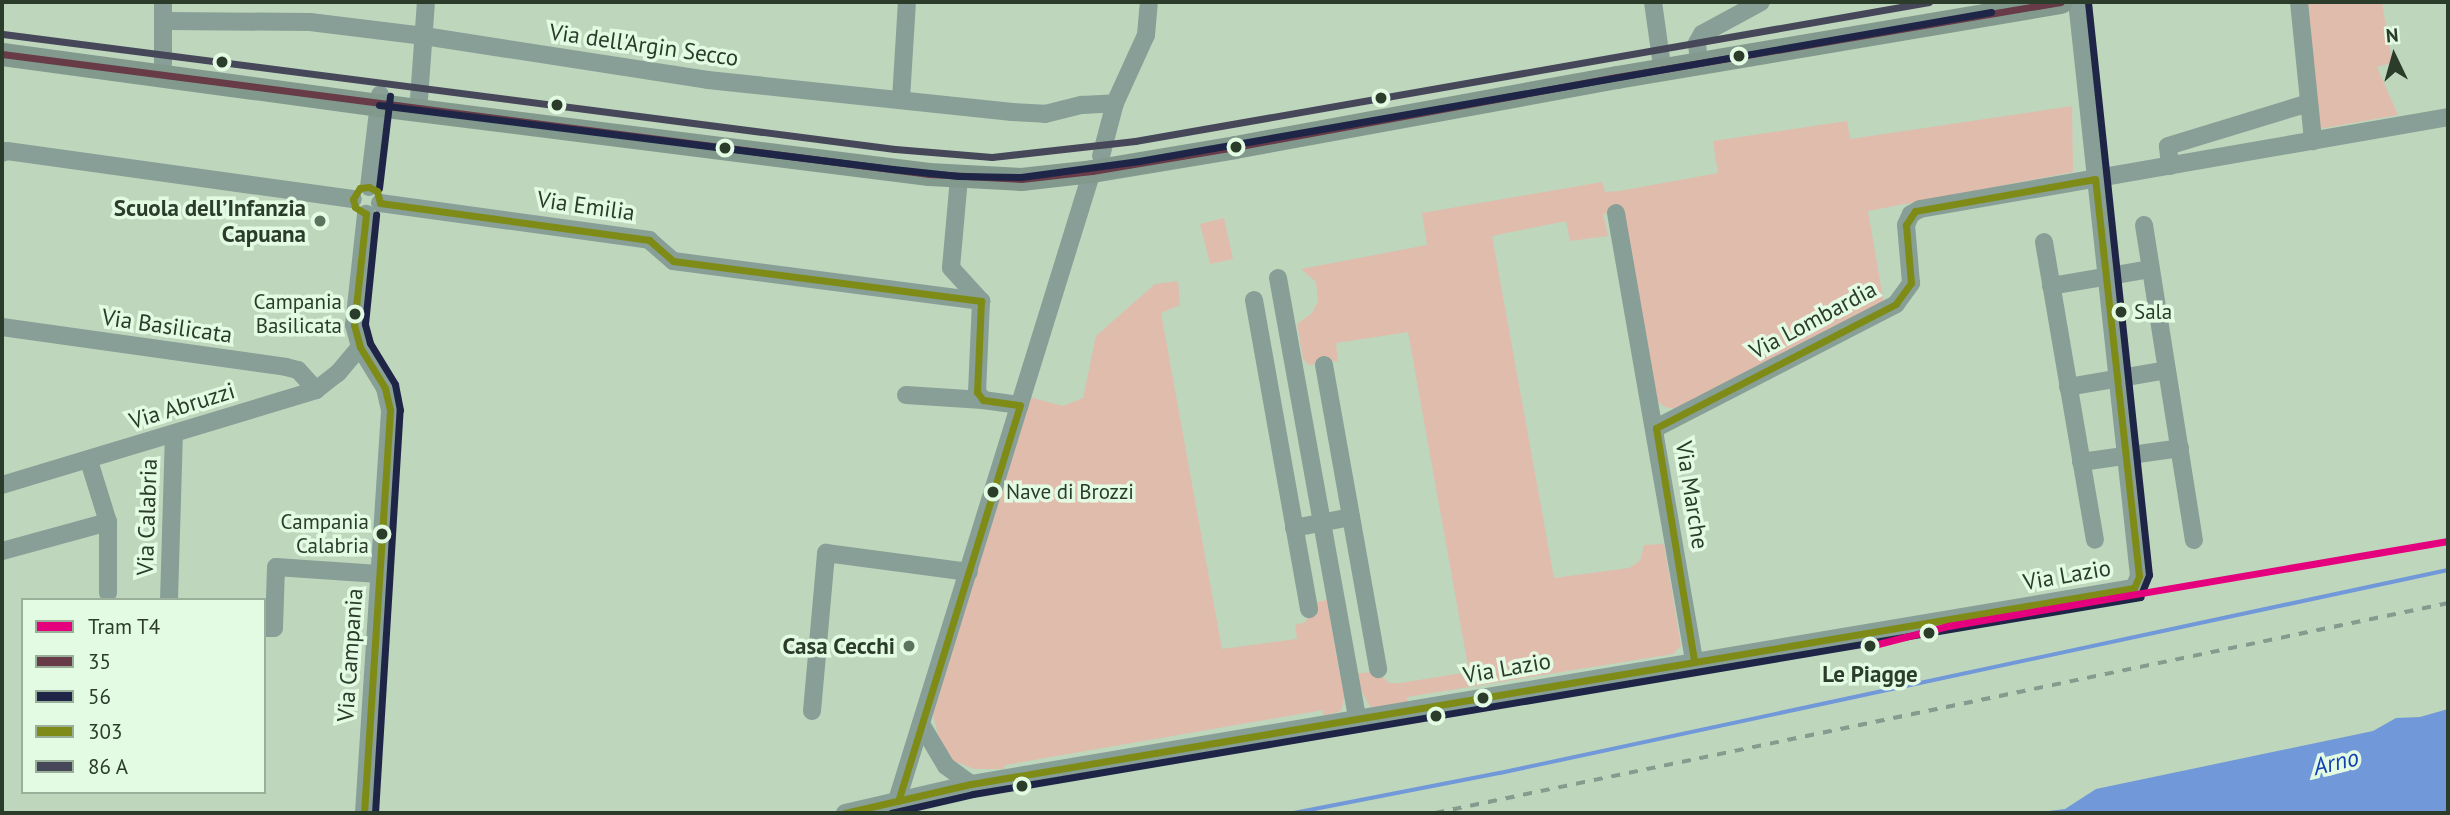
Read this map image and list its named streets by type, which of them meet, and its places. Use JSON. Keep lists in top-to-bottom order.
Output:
{
  "streets": {
    "street": [
      "Via dell'Argin Secco",
      "Via Emilia",
      "Via Lombardia",
      "Via Basilicata",
      "Via Abruzzi",
      "Via Marche",
      "Via Calabria",
      "Via Lazio",
      "Via Campania"
    ]
  },
  "crossings": [
    ["Via Emilia", "Via Campania"],
    ["Via Lombardia", "Via Marche"],
    ["Via Basilicata", "Via Abruzzi"],
    ["Via Abruzzi", "Via Calabria"],
    ["Via Abruzzi", "Via Campania"],
    ["Via Marche", "Via Lazio"]
  ],
  "water": ["Arno"],
  "places": [
    "Scuola dell’Infanzia Capuana",
    "Sala",
    "Campania Basilicata",
    "Nave di Brozzi",
    "Campania Calabria",
    "Casa Cecchi",
    "Le Piagge"
  ],
  "lines": [
    "transit line 35",
    "transit line 56",
    "transit line 303",
    "tram line T4"
  ],
  "legend": [
    "Tram T4",
    "35",
    "56",
    "303",
    "86 A"
  ],
  "north": "top"
}
